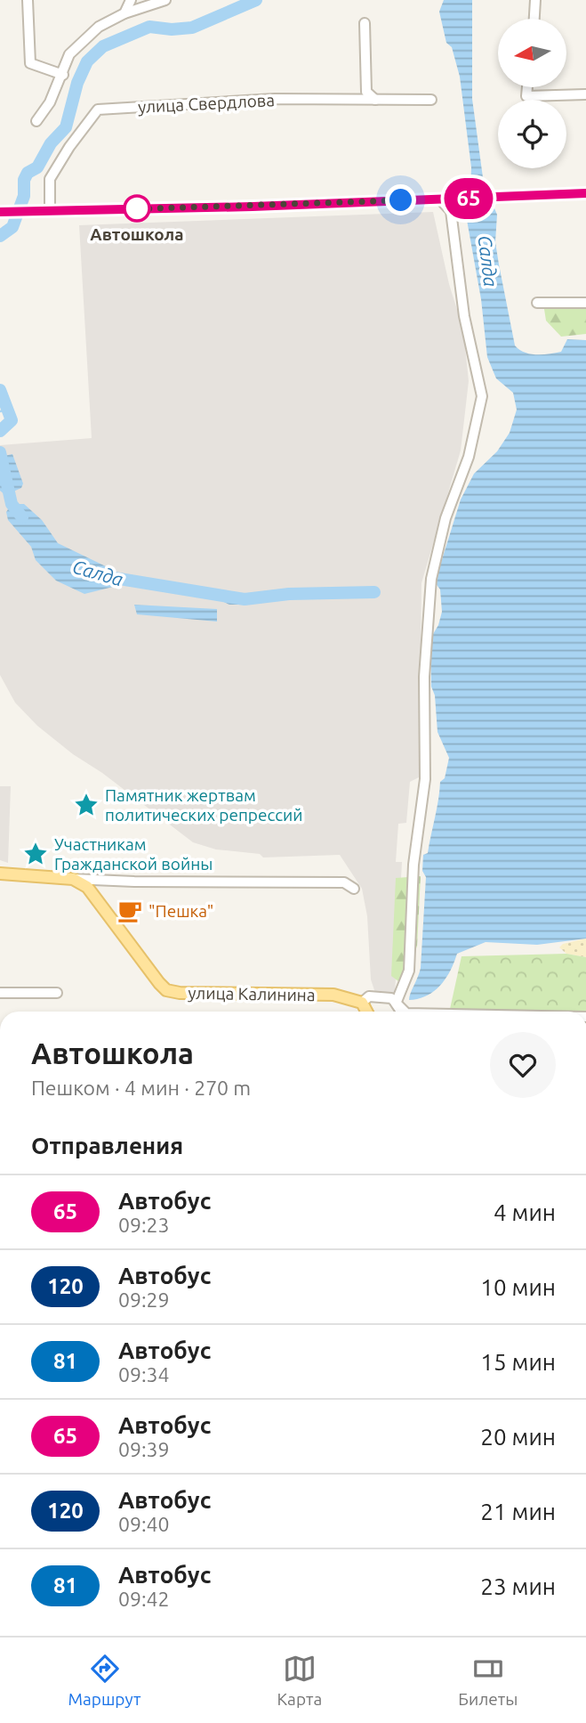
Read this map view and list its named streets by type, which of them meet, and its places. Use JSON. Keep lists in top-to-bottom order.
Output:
{
  "streets": {
    "main road": ["улица Калинина"],
    "street": ["улица Свердлова"]
  },
  "water": ["Салда"],
  "places": {
    "other": ["Автошкола"],
    "place": ["Памятник жертвам политических репрессий", "Участникам Гражданской войны"],
    "cafe": ["\"Пешка\""]
  },
  "lines": ["bus line 65"],
  "north": "left",
  "page": {
    "on_map": "65",
    "heading": [
      ["Автошкола", "Пешком · 4 мин · 270 m"],
      "Отправления"
    ],
    "list": [
      {
        "mark": "65",
        "name": "Автобус",
        "note": "09:23",
        "value": "4 мин"
      },
      {
        "mark": "120",
        "name": "Автобус",
        "note": "09:29",
        "value": "10 мин"
      },
      {
        "mark": "81",
        "name": "Автобус",
        "note": "09:34",
        "value": "15 мин"
      },
      {
        "mark": "65",
        "name": "Автобус",
        "note": "09:39",
        "value": "20 мин"
      },
      {
        "mark": "120",
        "name": "Автобус",
        "note": "09:40",
        "value": "21 мин"
      },
      {
        "mark": "81",
        "name": "Автобус",
        "note": "09:42",
        "value": "23 мин"
      }
    ],
    "tabs": ["Маршрут", "Карта", "Билеты"]
  }
}
